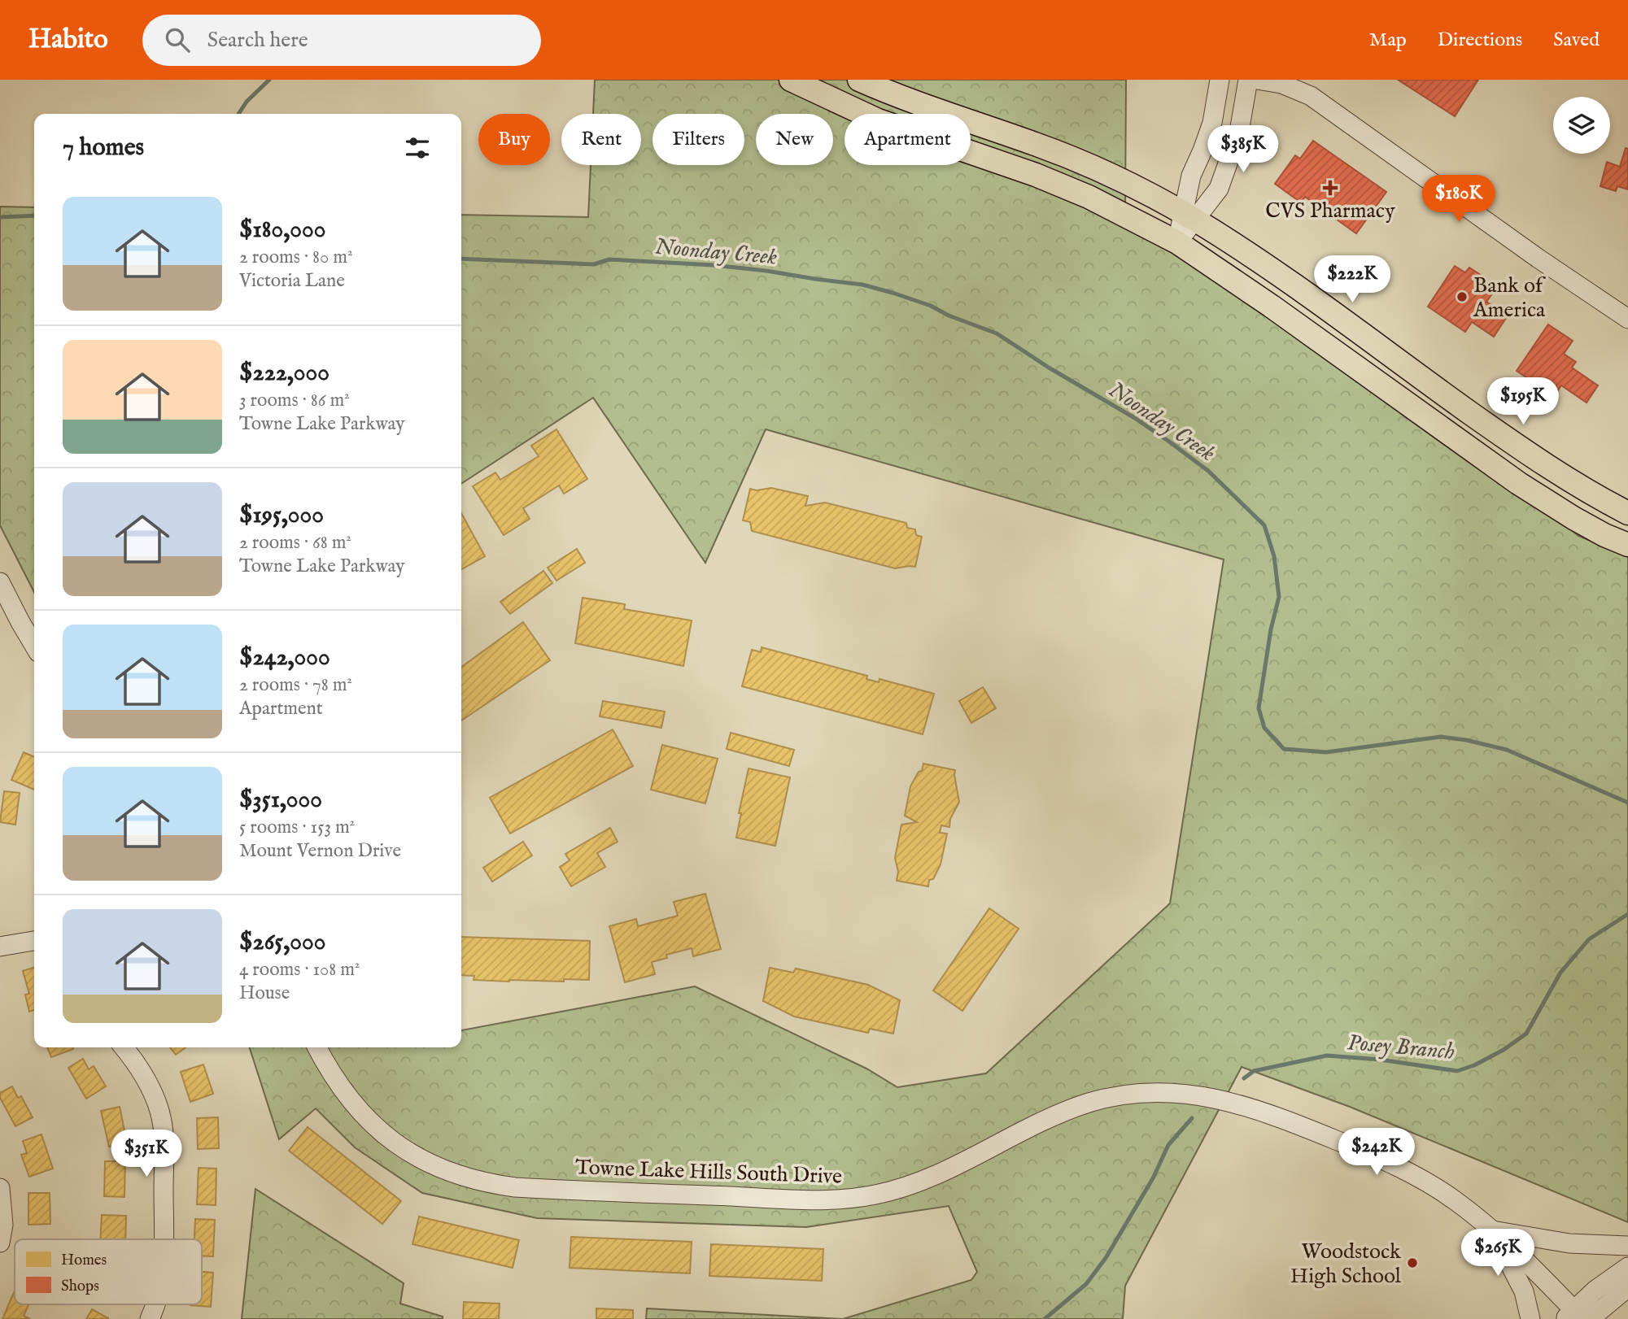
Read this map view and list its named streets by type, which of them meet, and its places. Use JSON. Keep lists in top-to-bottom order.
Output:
{
  "streets": {
    "street": ["Towne Lake Hills South Drive"]
  },
  "water": ["Noonday Creek", "Posey Branch"],
  "places": {
    "health": ["CVS Pharmacy"],
    "other": ["Bank of America", "Woodstock High School"]
  },
  "legend": ["Homes", "Shops"],
  "page": {
    "header": "Habito",
    "search": "Search here",
    "nav": ["Map", "Directions", "Saved"],
    "chip": [
      "Buy",
      "Rent",
      "Filters",
      "New",
      "Apartment"
    ],
    "heading": "7 homes",
    "price": [
      "$385K",
      "$180K",
      "$222K",
      "$195K",
      "$242K",
      "$351K",
      "$265K"
    ],
    "list": [
      {
        "name": "$180,000",
        "note": "2 rooms · 80 m² · Victoria Lane"
      },
      {
        "name": "$222,000",
        "note": "3 rooms · 86 m² · Towne Lake Parkway"
      },
      {
        "name": "$195,000",
        "note": "2 rooms · 68 m² · Towne Lake Parkway"
      },
      {
        "name": "$242,000",
        "note": "2 rooms · 78 m² · Apartment"
      },
      {
        "name": "$351,000",
        "note": "5 rooms · 153 m² · Mount Vernon Drive"
      },
      {
        "name": "$265,000",
        "note": "4 rooms · 108 m² · House"
      }
    ]
  }
}
